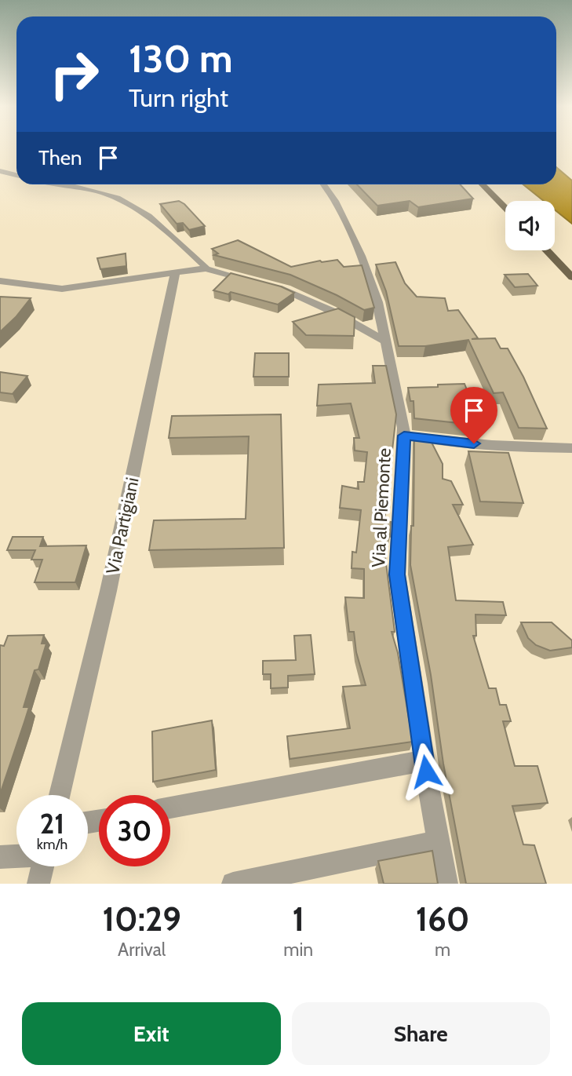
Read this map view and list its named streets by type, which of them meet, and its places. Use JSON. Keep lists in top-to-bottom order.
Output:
{
  "streets": {
    "street": ["Via al Piemonte", "Via Partigiani"]
  },
  "page": {
    "turn": ["130 m", "Turn right"],
    "then": "Then",
    "speed": "21 km/h",
    "limit": "30",
    "eta": [
      "10:29",
      "Arrival",
      "1",
      "min",
      "160",
      "m"
    ],
    "buttons": ["Exit", "Share"]
  }
}
